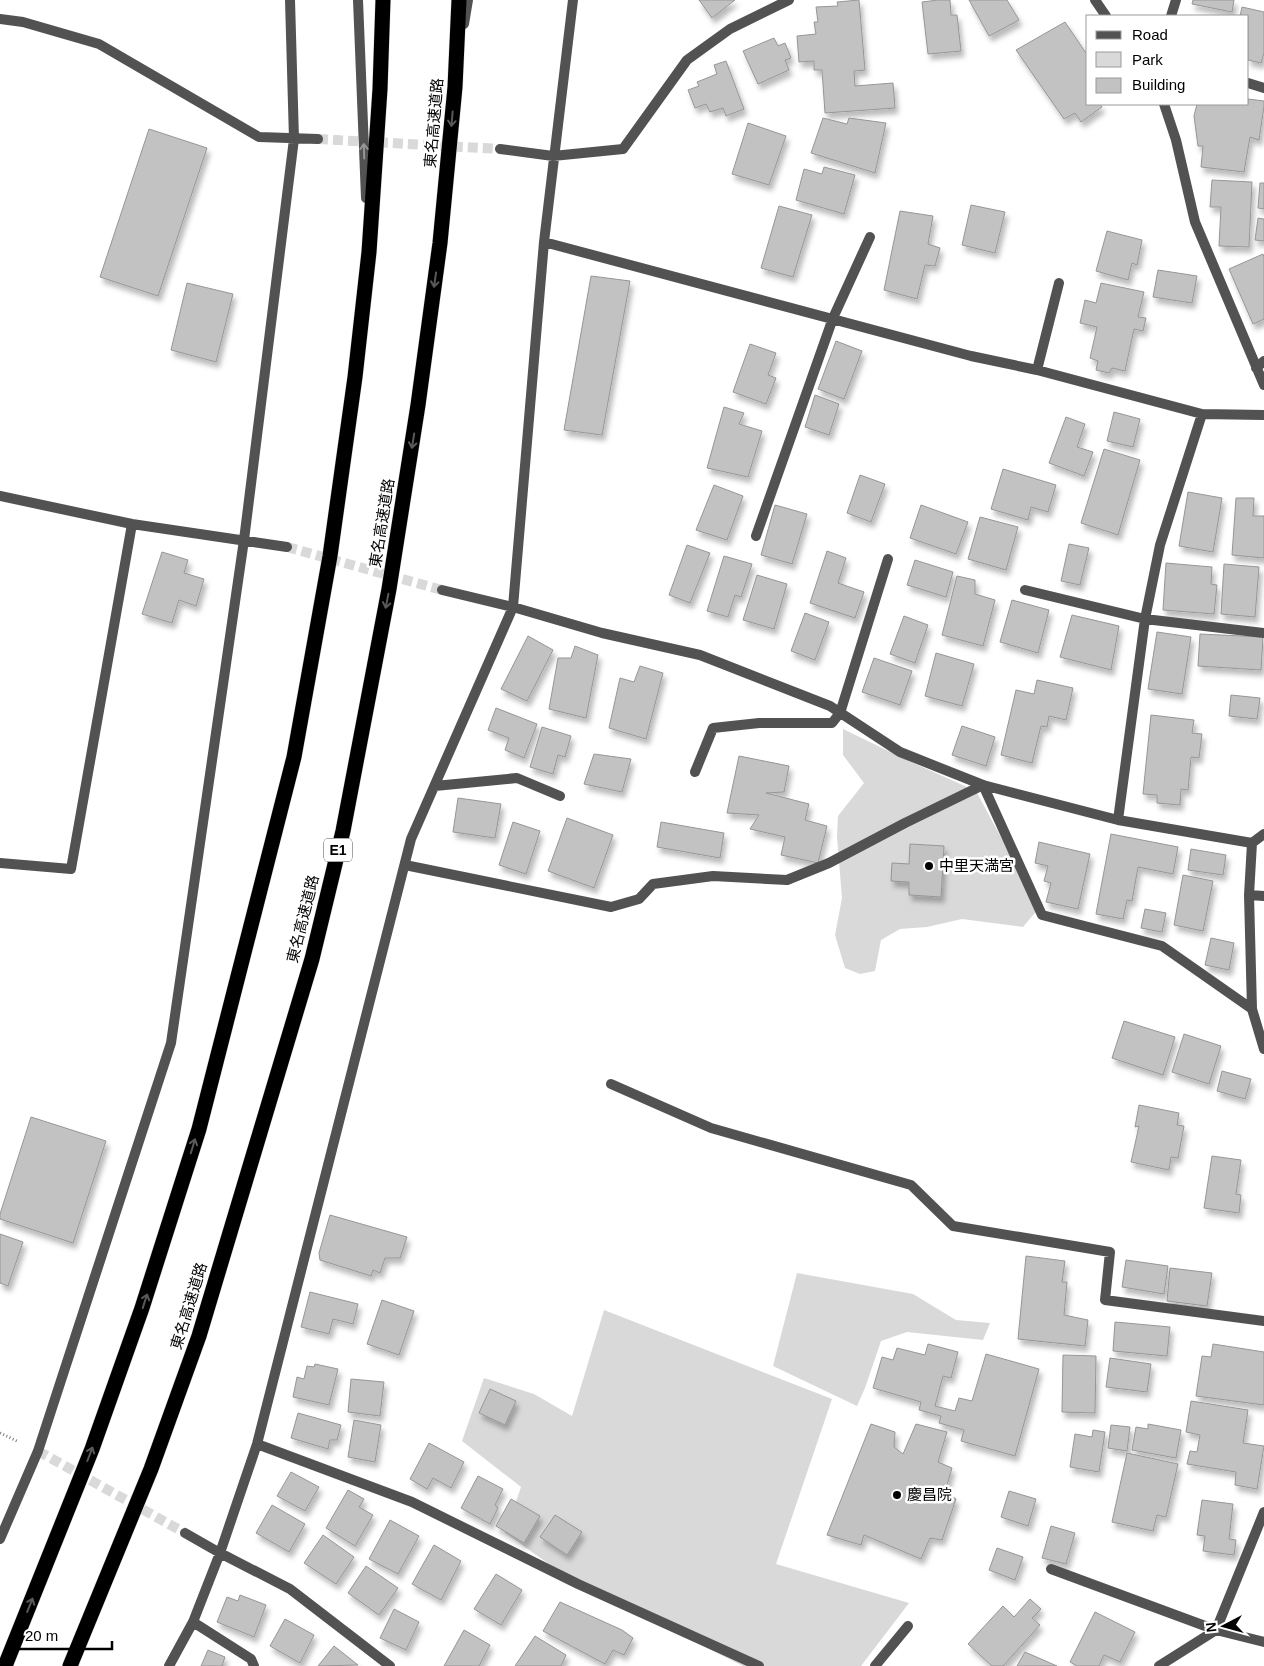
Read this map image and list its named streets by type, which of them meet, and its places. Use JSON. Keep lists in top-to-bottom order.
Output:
{
  "streets": {
    "highway": ["東名高速道路", "E1"]
  },
  "places": ["中里天満宮", "慶昌院"],
  "legend": ["Road", "Park", "Building"],
  "scale_bar": "20 m",
  "north": "left"
}
